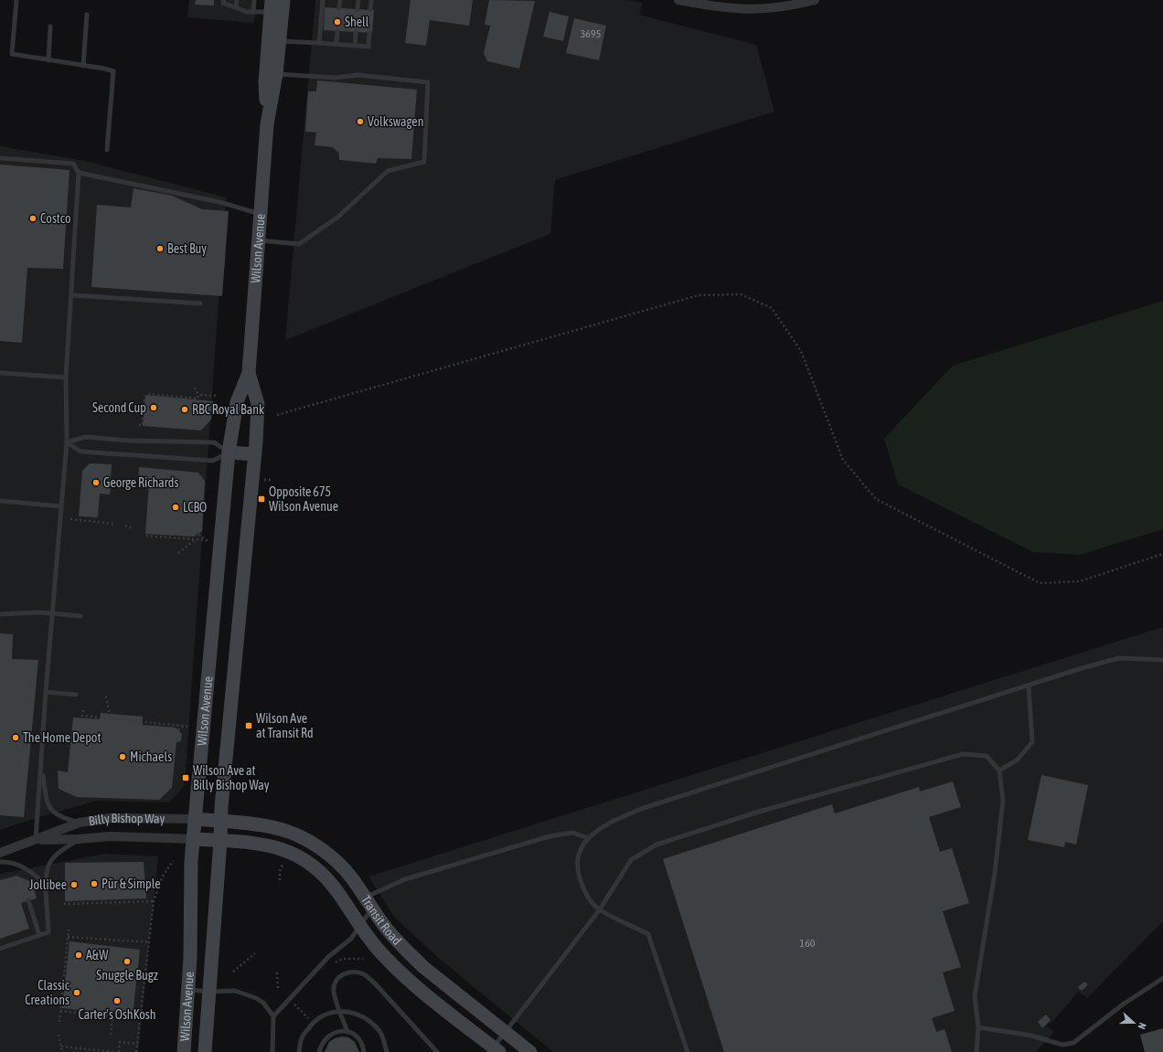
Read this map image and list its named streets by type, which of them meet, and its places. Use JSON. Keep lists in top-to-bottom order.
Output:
{
  "streets": {
    "main road": ["Wilson Avenue", "Billy Bishop Way", "Transit Road"]
  },
  "crossings": [
    ["Wilson Avenue", "Billy Bishop Way"],
    ["Wilson Avenue", "Transit Road"],
    ["Billy Bishop Way", "Transit Road"]
  ],
  "places": {
    "other": [
      "Shell",
      "Volkswagen",
      "Costco",
      "Best Buy",
      "Second Cup",
      "RBC Royal Bank",
      "George Richards",
      "LCBO",
      "The Home Depot",
      "Michaels",
      "Pür & Simple",
      "Jollibee",
      "A&W",
      "Snuggle Bugz",
      "Classic Creations",
      "Carter's OshKosh"
    ],
    "transit": ["Opposite 675 Wilson Avenue", "Wilson Ave at Transit Rd", "Wilson Ave at Billy Bishop Way"]
  },
  "house_numbers": ["3695", "160"],
  "north": "right"
}
